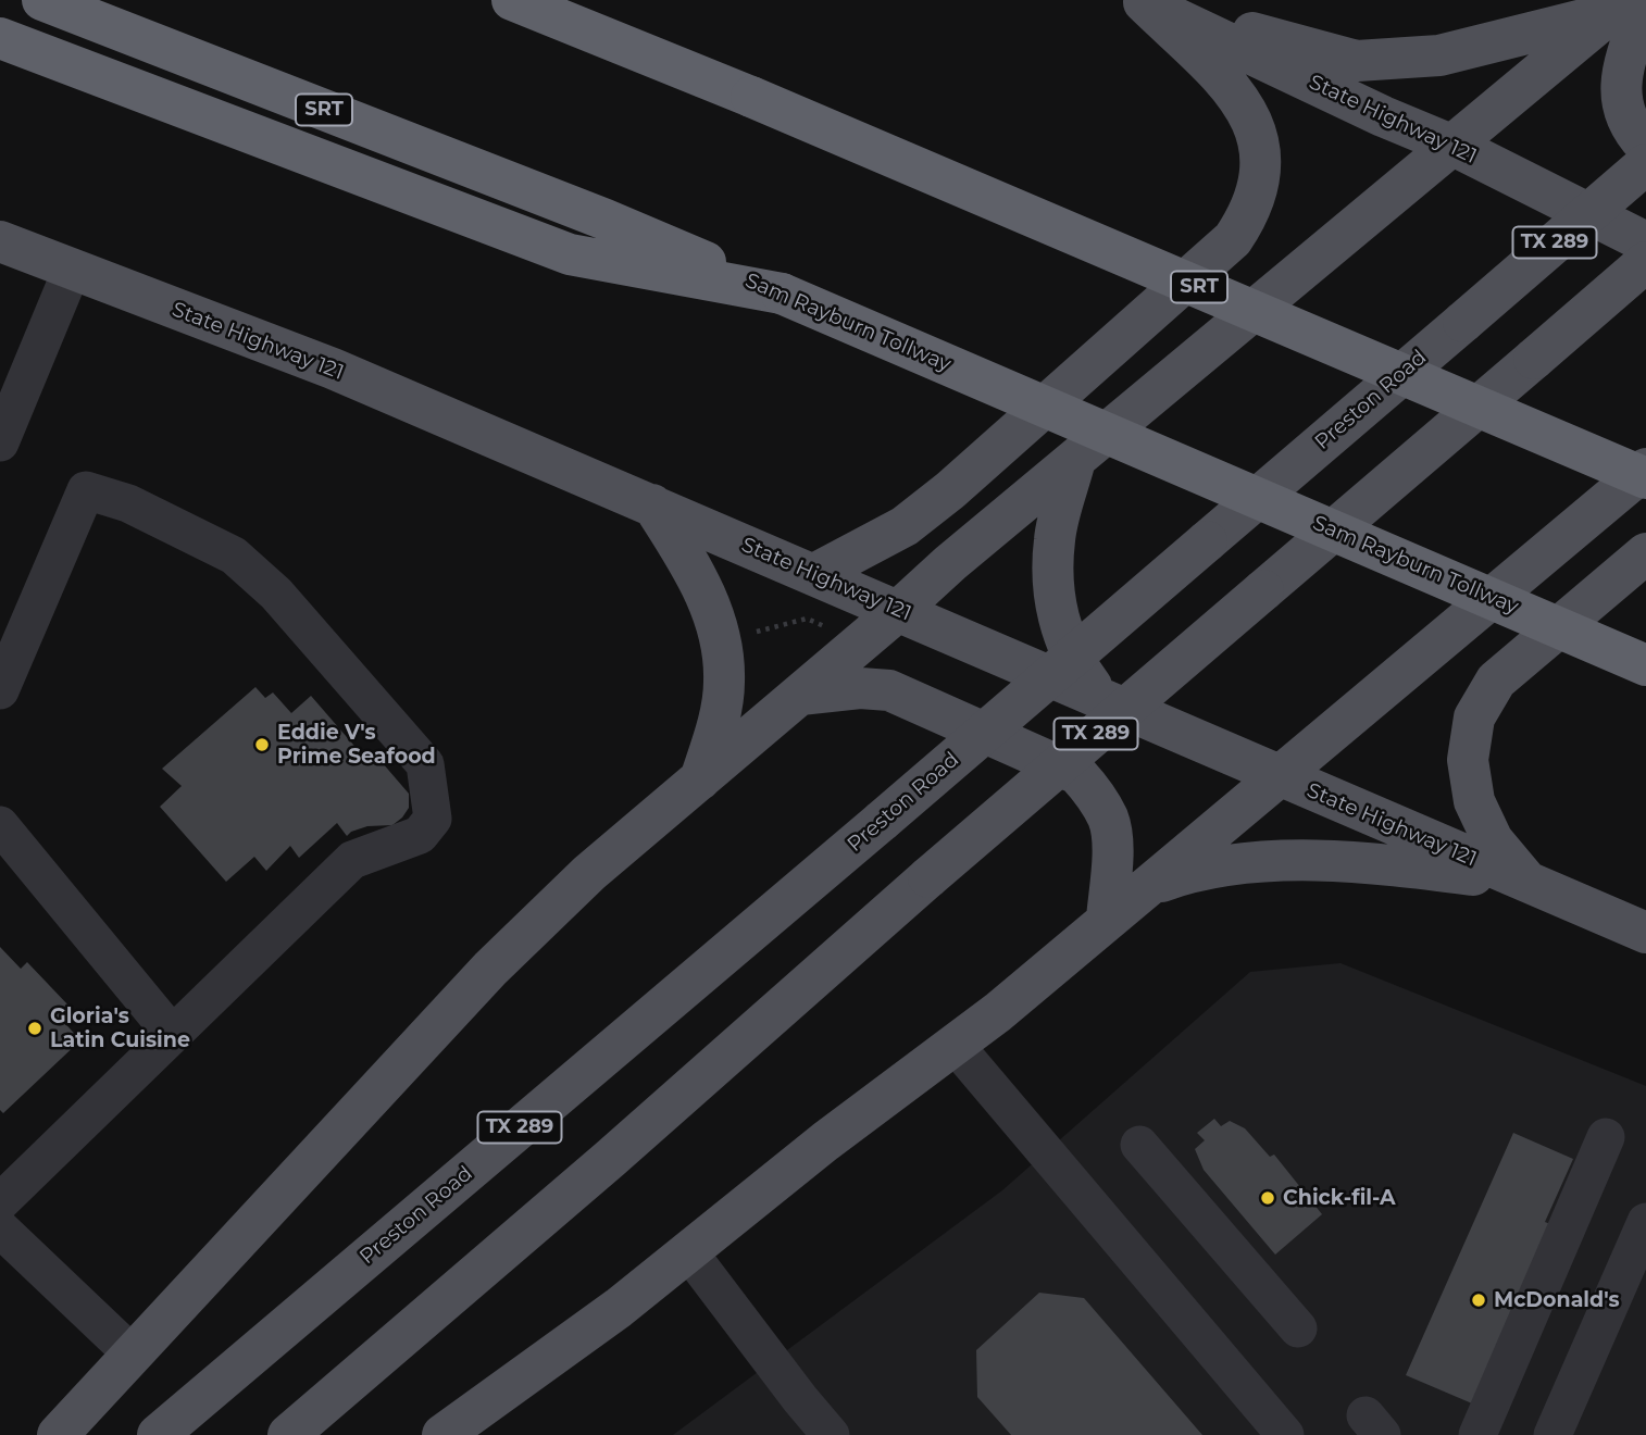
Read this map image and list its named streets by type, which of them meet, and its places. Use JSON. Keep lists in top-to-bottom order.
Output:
{
  "streets": {
    "highway": ["SRT", "Sam Rayburn Tollway"],
    "main road": ["State Highway 121", "TX 289", "Preston Road"]
  },
  "places": [
    "Eddie V's Prime Seafood",
    "Gloria's Latin Cuisine",
    "Chick-fil-A",
    "McDonald's"
  ]
}
